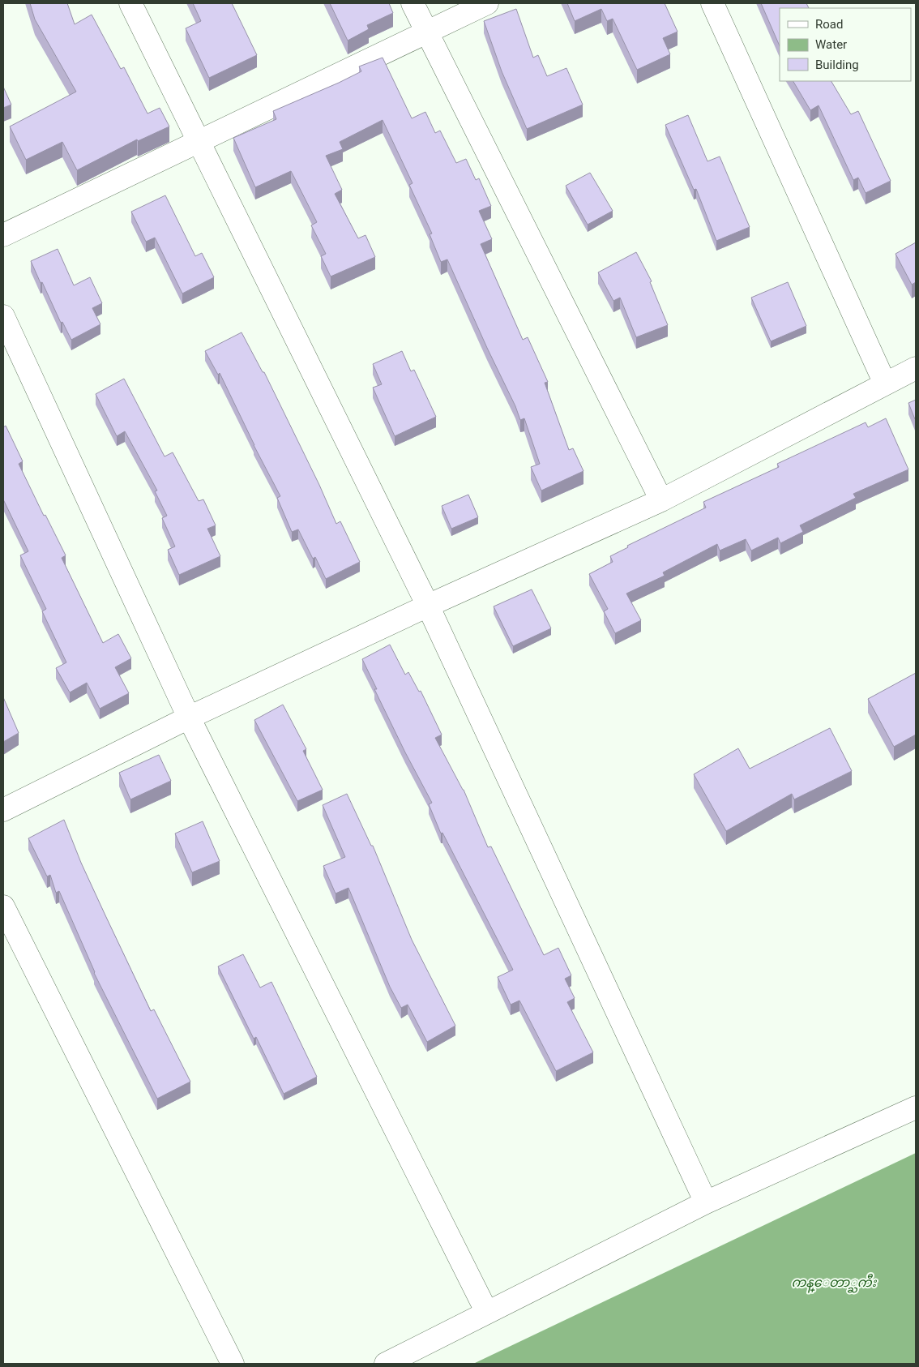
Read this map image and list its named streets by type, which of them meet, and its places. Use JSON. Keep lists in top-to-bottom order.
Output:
{
  "water": ["ကန္ေတာ္ႀကီး"],
  "legend": ["Road", "Water", "Building"]
}
